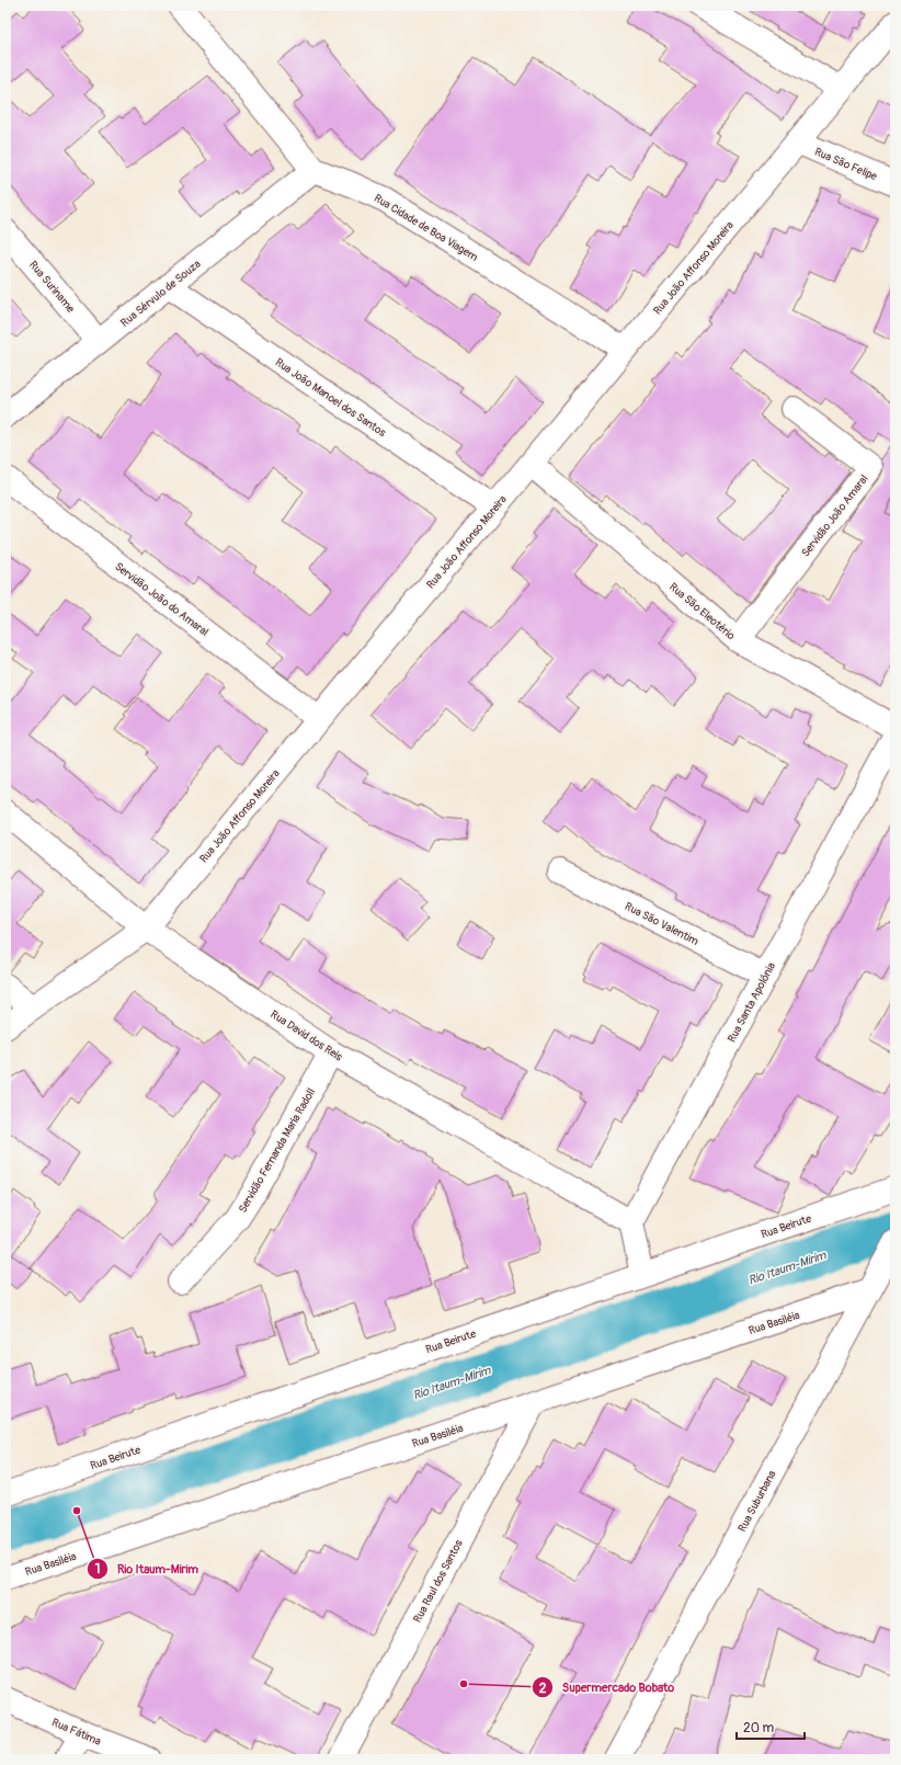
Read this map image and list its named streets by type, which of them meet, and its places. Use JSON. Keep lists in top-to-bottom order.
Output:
{
  "streets": {
    "street": [
      "Rua São Felipe",
      "Rua Cidade de Boa Viagem",
      "Rua João Affonso Moreira",
      "Rua Suriname",
      "Rua Sérvulo de Souza",
      "Rua João Manoel dos Santos",
      "Servidão João Amaral",
      "Servidão João do Amaral",
      "Rua São Eleotério",
      "Rua São Valentim",
      "Rua Santa Apolônia",
      "Rua David dos Reis",
      "Servidão Fernanda Maria Radoll",
      "Rua Beirute",
      "Rua Basiléia",
      "Rua Suburbana",
      "Rua Raul dos Santos",
      "Rua Fátima"
    ]
  },
  "crossings": [
    ["Rua São Felipe", "Rua João Affonso Moreira"],
    ["Rua Cidade de Boa Viagem", "Rua João Affonso Moreira"],
    ["Rua Cidade de Boa Viagem", "Rua Sérvulo de Souza"],
    ["Rua João Affonso Moreira", "Rua João Manoel dos Santos"],
    ["Rua João Affonso Moreira", "Servidão João do Amaral"],
    ["Rua João Affonso Moreira", "Rua São Eleotério"],
    ["Rua João Affonso Moreira", "Rua David dos Reis"],
    ["Rua Suriname", "Rua Sérvulo de Souza"],
    ["Rua Sérvulo de Souza", "Rua João Manoel dos Santos"],
    ["Servidão João Amaral", "Rua São Eleotério"],
    ["Rua São Valentim", "Rua Santa Apolônia"],
    ["Rua Santa Apolônia", "Rua David dos Reis"],
    ["Rua David dos Reis", "Servidão Fernanda Maria Radoll"],
    ["Rua Basiléia", "Rua Suburbana"],
    ["Rua Basiléia", "Rua Raul dos Santos"]
  ],
  "water": ["Rio Itaum-Mirim"],
  "places": ["Rio Itaum-Mirim", "Supermercado Bobato"],
  "scale_bar": "20 m"
}
